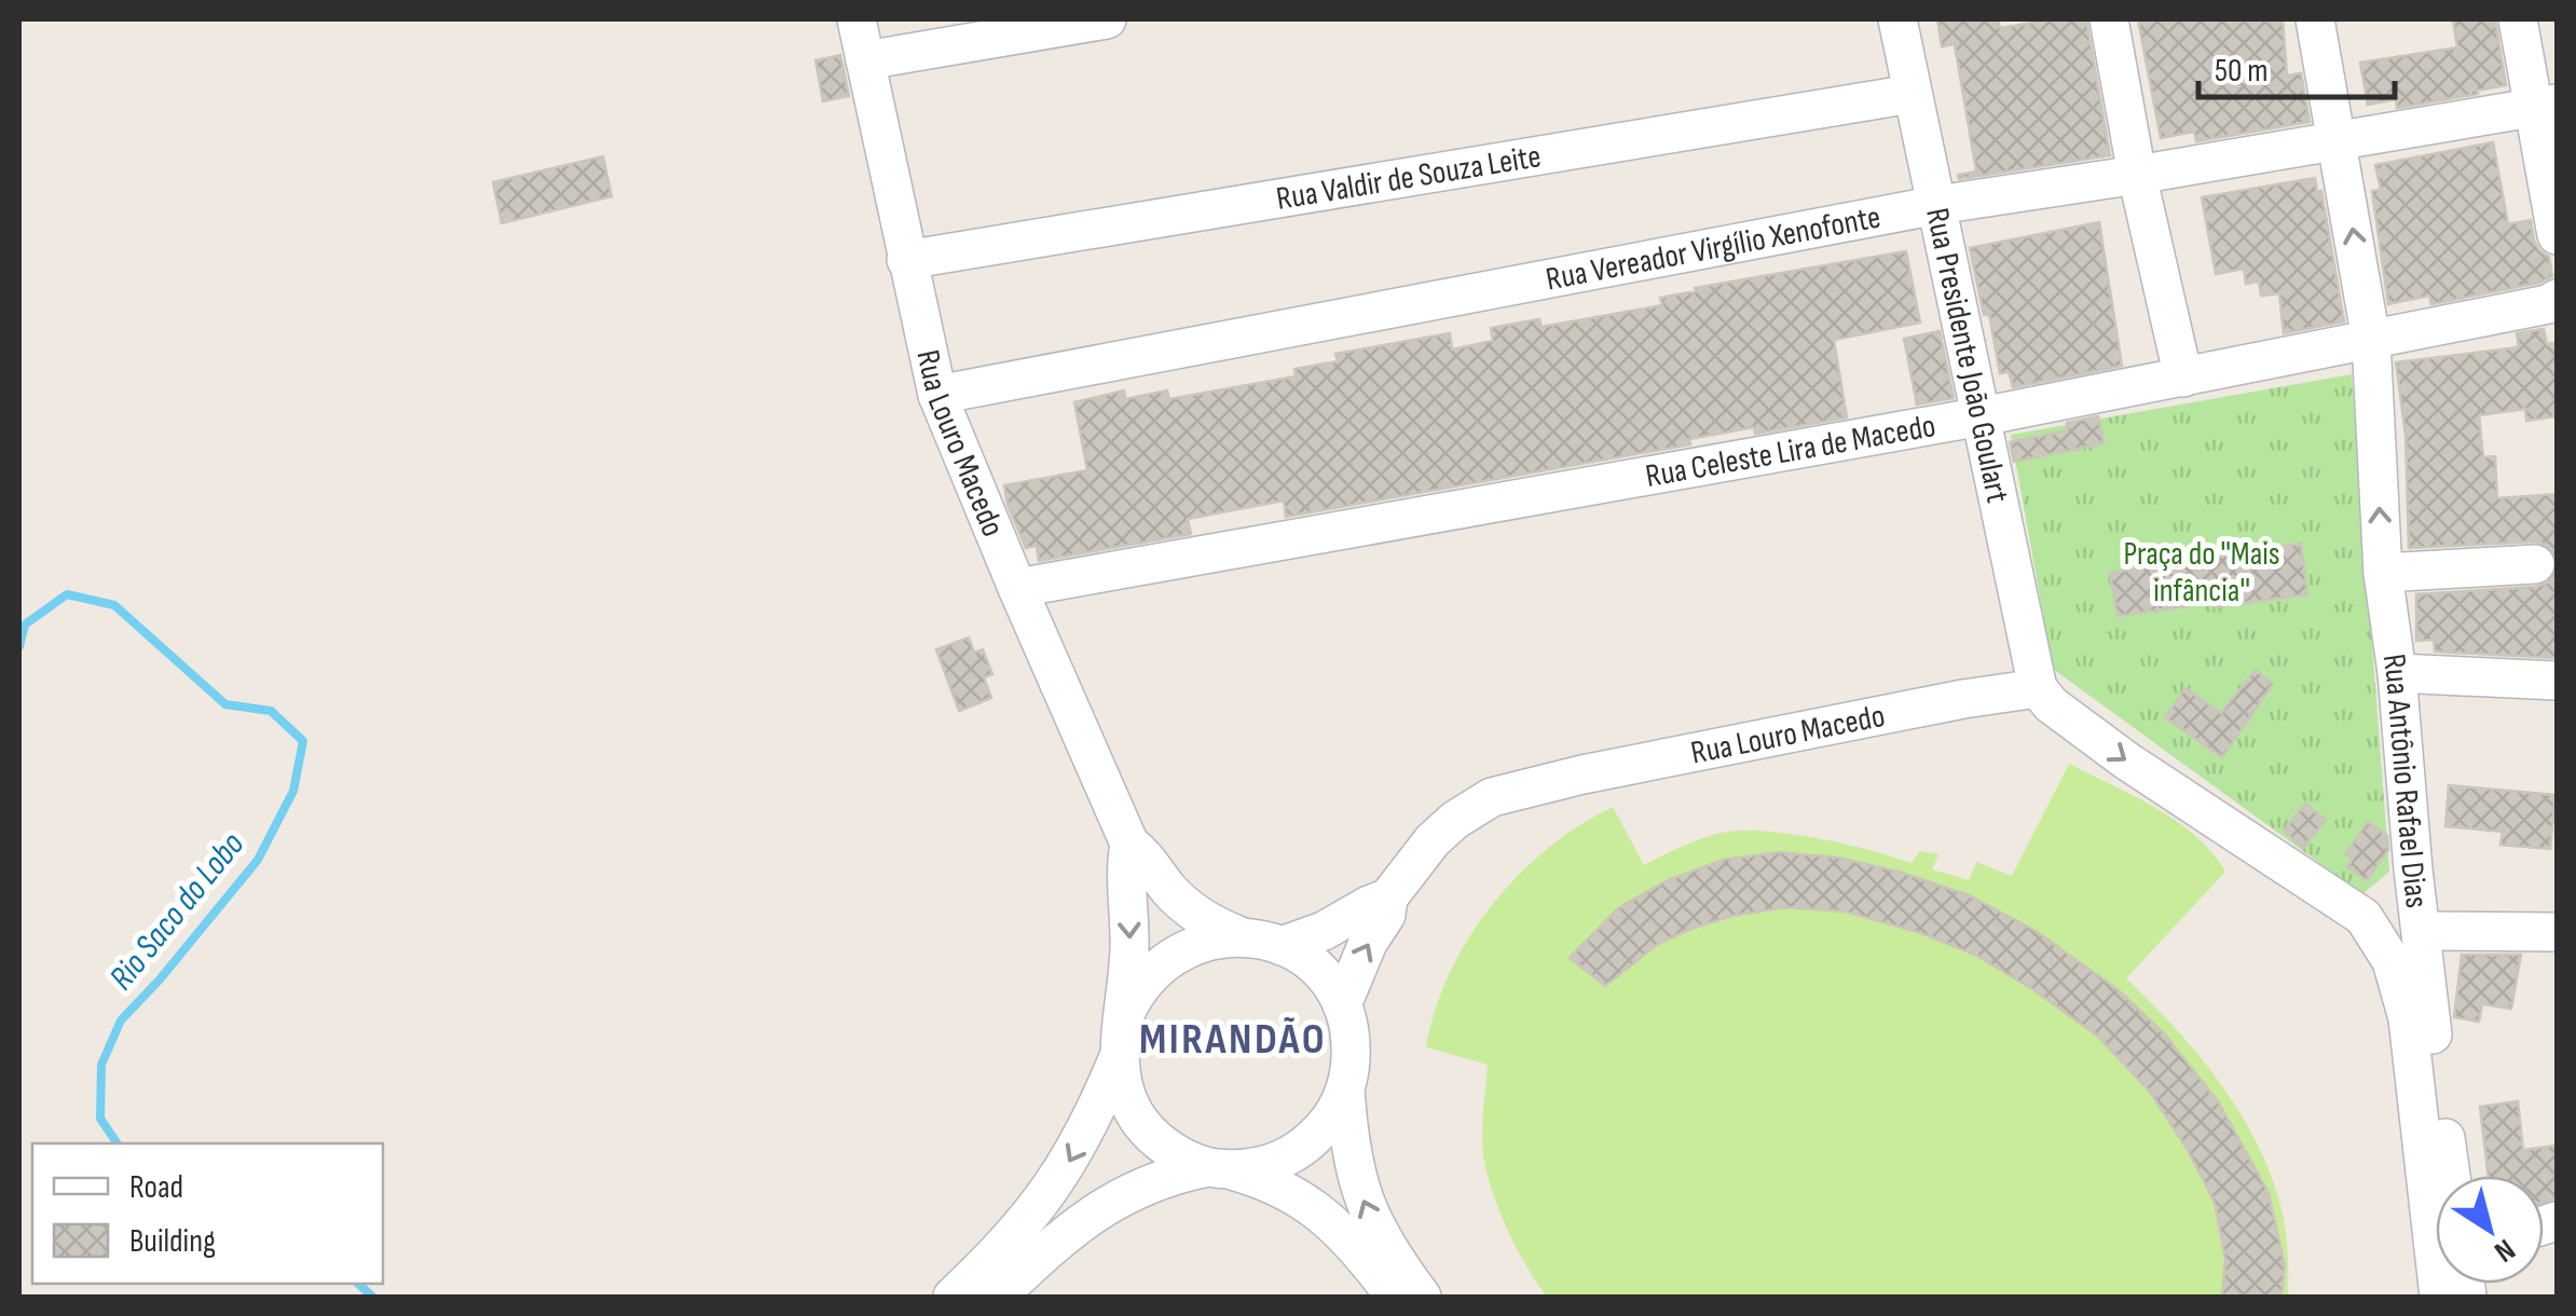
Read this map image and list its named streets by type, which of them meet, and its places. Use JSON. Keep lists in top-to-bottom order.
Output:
{
  "streets": {
    "street": [
      "Rua Valdir de Souza Leite",
      "Rua Vereador Virgílio Xenofonte",
      "Rua Presidente João Goulart",
      "Rua Louro Macedo",
      "Rua Celeste Lira de Macedo",
      "Rua Antônio Rafael Dias"
    ]
  },
  "crossings": [
    ["Rua Valdir de Souza Leite", "Rua Presidente João Goulart"],
    ["Rua Valdir de Souza Leite", "Rua Louro Macedo"],
    ["Rua Vereador Virgílio Xenofonte", "Rua Presidente João Goulart"],
    ["Rua Vereador Virgílio Xenofonte", "Rua Louro Macedo"],
    ["Rua Vereador Virgílio Xenofonte", "Rua Antônio Rafael Dias"],
    ["Rua Presidente João Goulart", "Rua Louro Macedo"],
    ["Rua Presidente João Goulart", "Rua Celeste Lira de Macedo"],
    ["Rua Presidente João Goulart", "Rua Antônio Rafael Dias"],
    ["Rua Louro Macedo", "Rua Celeste Lira de Macedo"],
    ["Rua Louro Macedo", "Rua Antônio Rafael Dias"],
    ["Rua Celeste Lira de Macedo", "Rua Antônio Rafael Dias"]
  ],
  "districts": ["MIRANDÃO"],
  "water": ["Rio Saco do Lobo"],
  "parks": ["Praça do ''Mais infância''"],
  "legend": ["Road", "Building"],
  "scale_bar": "50 m",
  "north": "bottom right"
}
